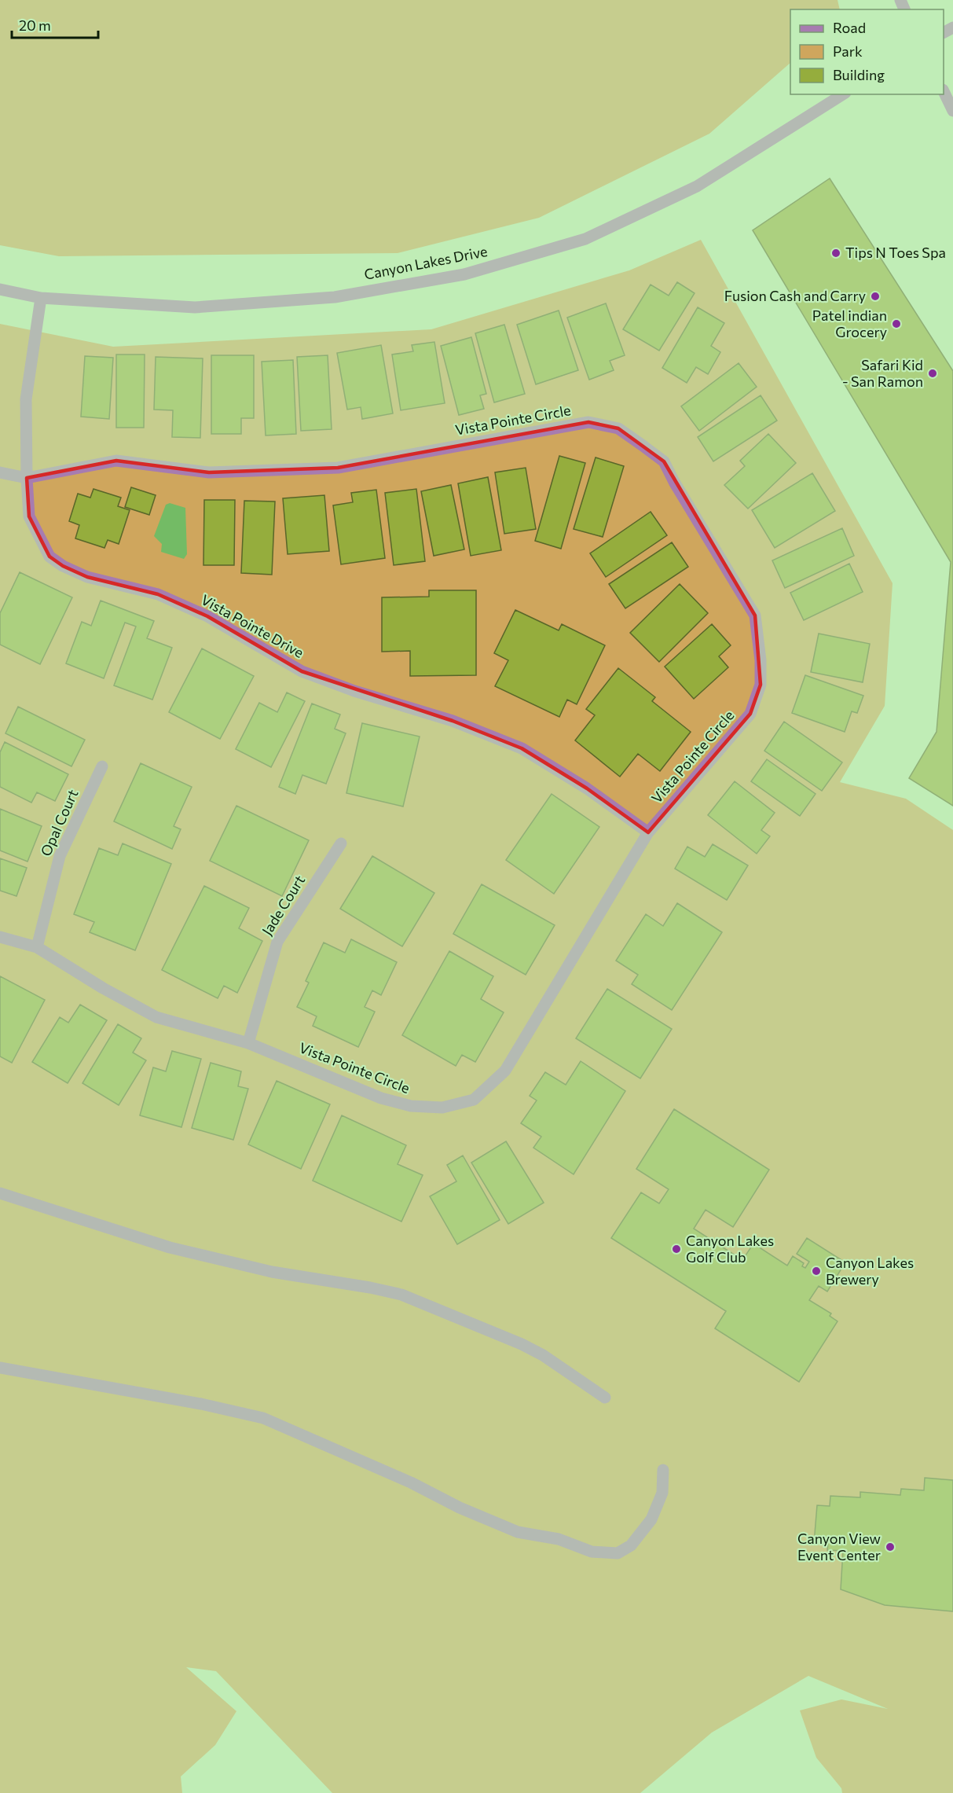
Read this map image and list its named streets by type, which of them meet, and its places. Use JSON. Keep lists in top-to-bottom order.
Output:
{
  "streets": {
    "street": [
      "Canyon Lakes Drive",
      "Vista Pointe Circle",
      "Vista Pointe Drive",
      "Opal Court",
      "Jade Court"
    ]
  },
  "crossings": [
    ["Canyon Lakes Drive", "Vista Pointe Drive"],
    ["Vista Pointe Circle", "Vista Pointe Drive"],
    ["Vista Pointe Circle", "Opal Court"],
    ["Vista Pointe Circle", "Jade Court"]
  ],
  "places": [
    "Tips N Toes Spa",
    "Fusion Cash and Carry",
    "Patel indian Grocery",
    "Safari Kid - San Ramon",
    "Canyon Lakes Golf Club",
    "Canyon Lakes Brewery",
    "Canyon View Event Center"
  ],
  "legend": ["Road", "Park", "Building"],
  "scale_bar": "20 m"
}
